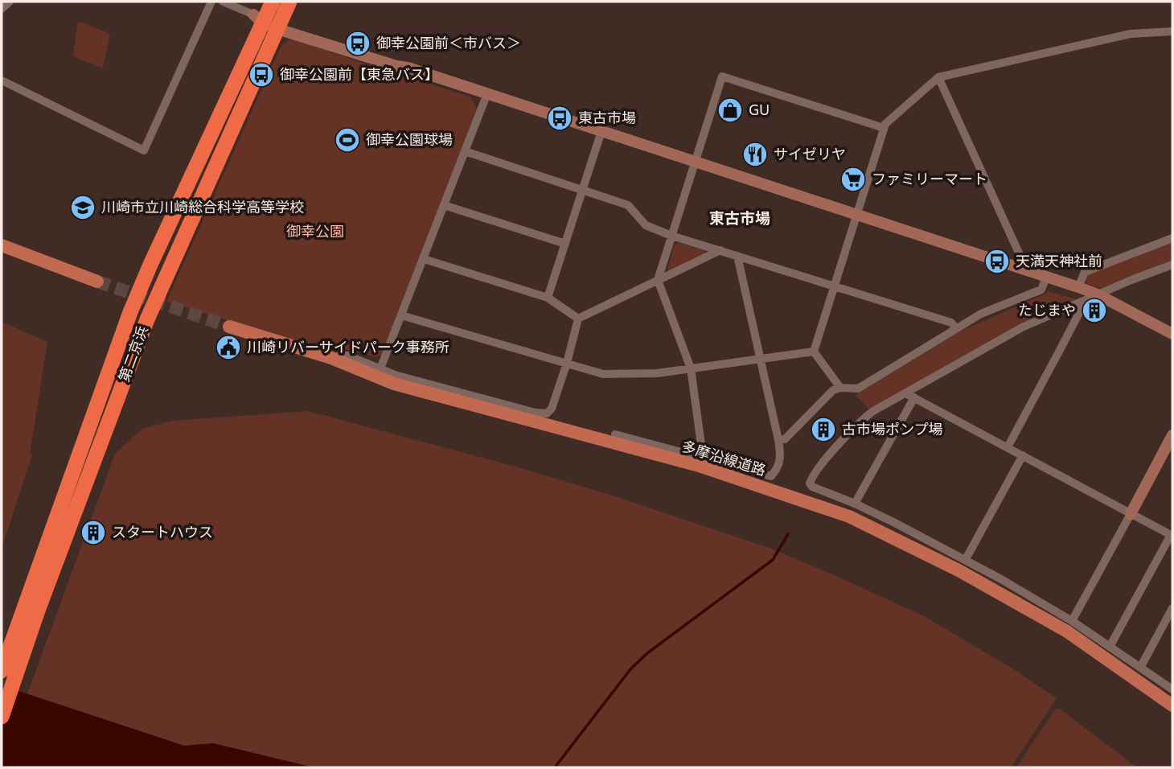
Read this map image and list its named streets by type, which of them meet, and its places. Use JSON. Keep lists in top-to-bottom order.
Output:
{
  "streets": {
    "highway": ["第二京浜"],
    "main road": ["多摩沿線道路"]
  },
  "districts": ["東古市場"],
  "parks": ["御幸公園"],
  "places": {
    "bus stop": [
      "御幸公園前＜市バス＞",
      "御幸公園前【東急バス】",
      "東古市場",
      "天満天神社前"
    ],
    "shop": ["GU"],
    "sports": ["御幸公園球場"],
    "restaurant": ["サイゼリヤ"],
    "supermarket": ["ファミリーマート"],
    "school or university": ["川崎市立川崎総合科学高等学校"],
    "building": ["たじまや", "古市場ポンプ場", "スタートハウス"],
    "public building": ["川崎リバーサイドパーク事務所"]
  }
}
